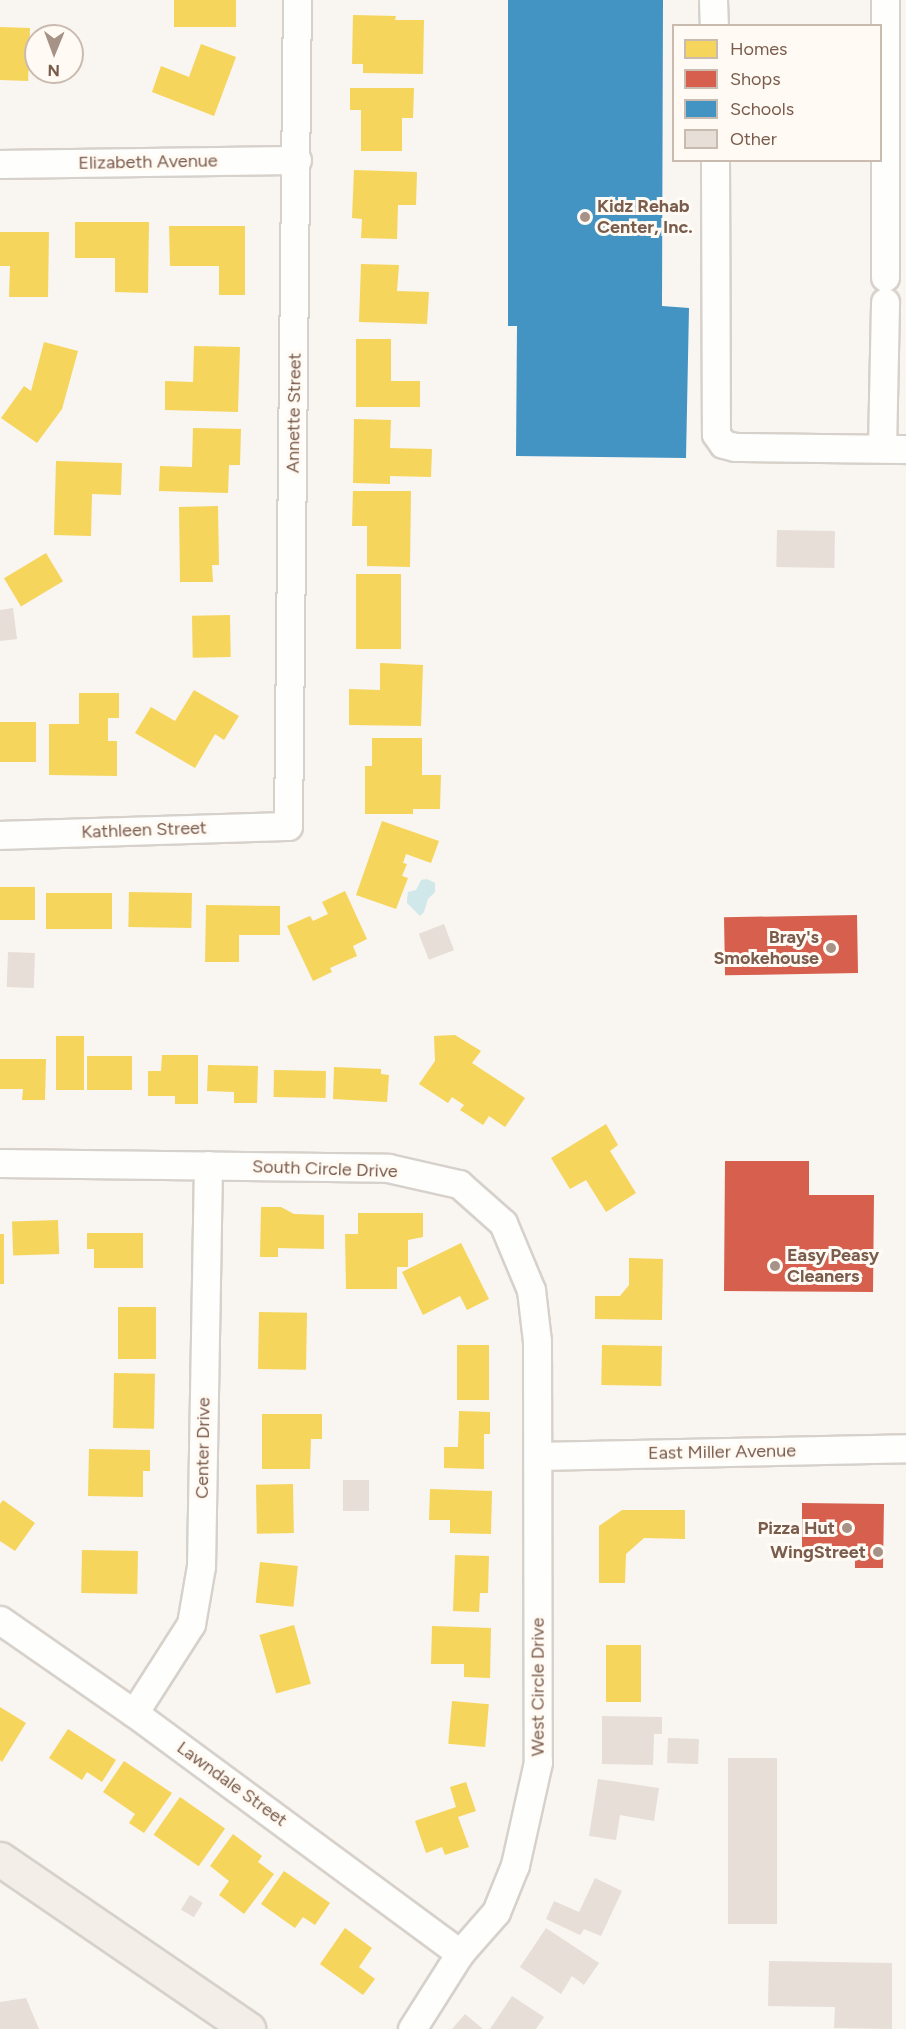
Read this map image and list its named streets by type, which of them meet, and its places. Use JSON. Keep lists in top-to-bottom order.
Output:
{
  "streets": {
    "street": [
      "Elizabeth Avenue",
      "Annette Street",
      "Kathleen Street",
      "South Circle Drive",
      "Center Drive",
      "East Miller Avenue",
      "West Circle Drive",
      "Lawndale Street"
    ]
  },
  "crossings": [
    ["Elizabeth Avenue", "Annette Street"],
    ["Annette Street", "Kathleen Street"],
    ["South Circle Drive", "Center Drive"],
    ["South Circle Drive", "East Miller Avenue"],
    ["South Circle Drive", "West Circle Drive"],
    ["Center Drive", "Lawndale Street"],
    ["East Miller Avenue", "West Circle Drive"],
    ["West Circle Drive", "Lawndale Street"]
  ],
  "places": [
    "Kidz Rehab Center, Inc.",
    "Bray's Smokehouse",
    "Easy Peasy Cleaners",
    "Pizza Hut",
    "WingStreet"
  ],
  "legend": [
    "Homes",
    "Shops",
    "Schools",
    "Other"
  ],
  "north": "bottom"
}
